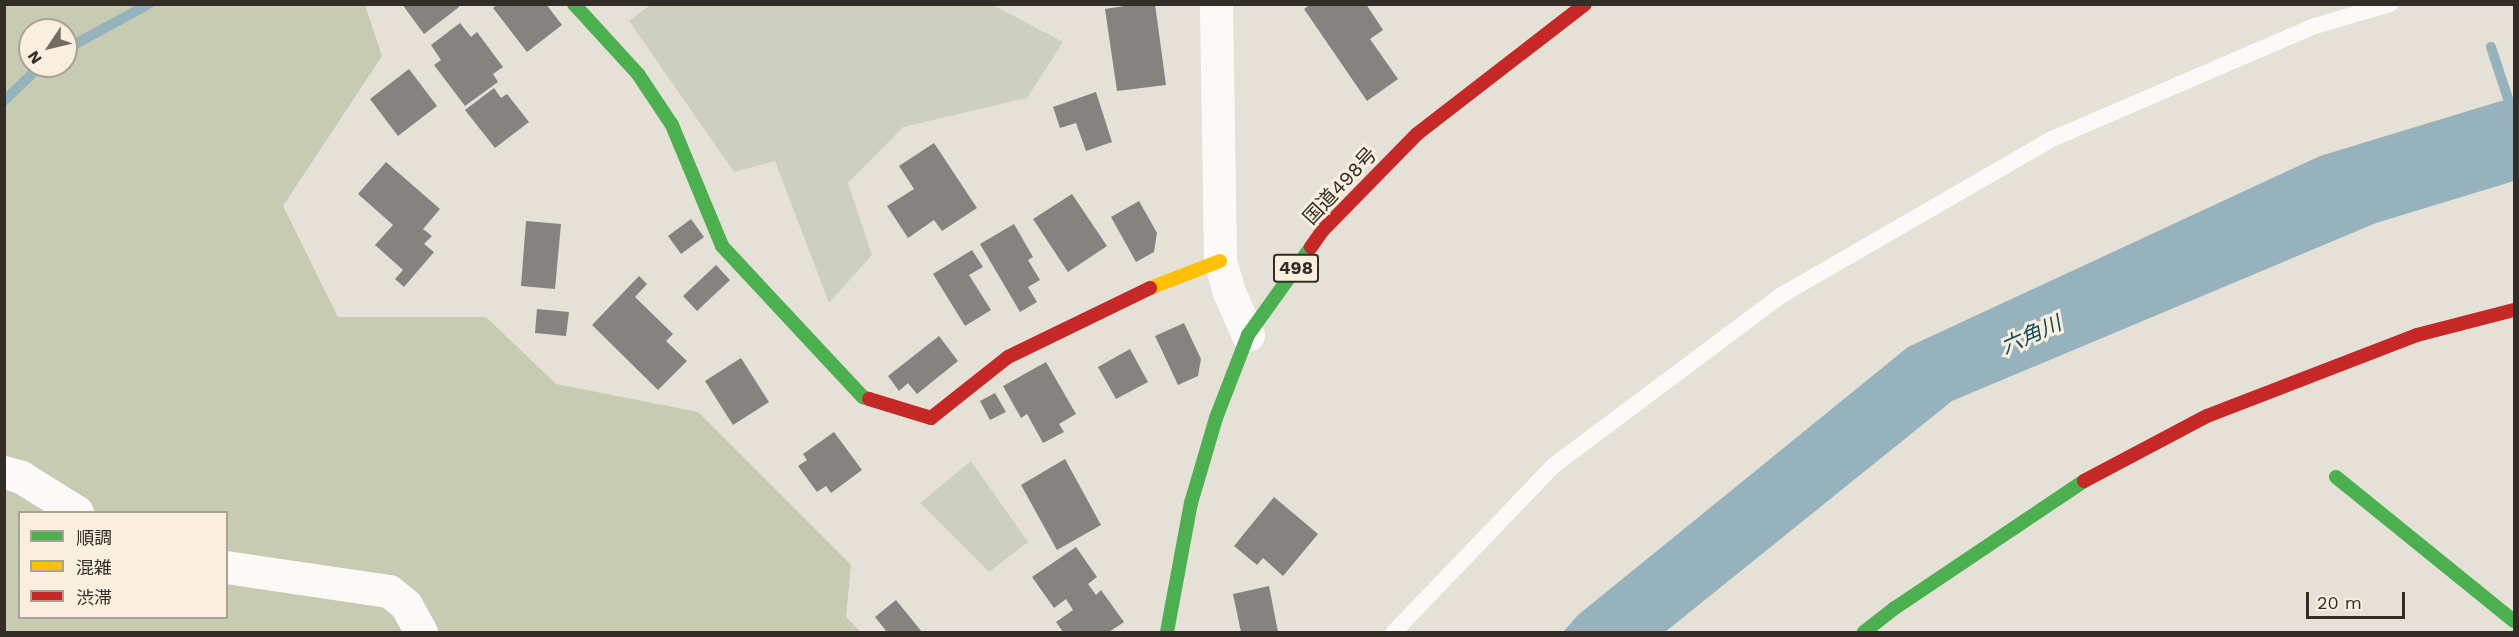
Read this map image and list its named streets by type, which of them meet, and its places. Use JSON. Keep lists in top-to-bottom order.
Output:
{
  "streets": {
    "main road": ["国道498号", "498"]
  },
  "water": ["六角川"],
  "legend": ["順調", "混雑", "渋滞"],
  "scale_bar": "20 m",
  "north": "bottom left"
}
